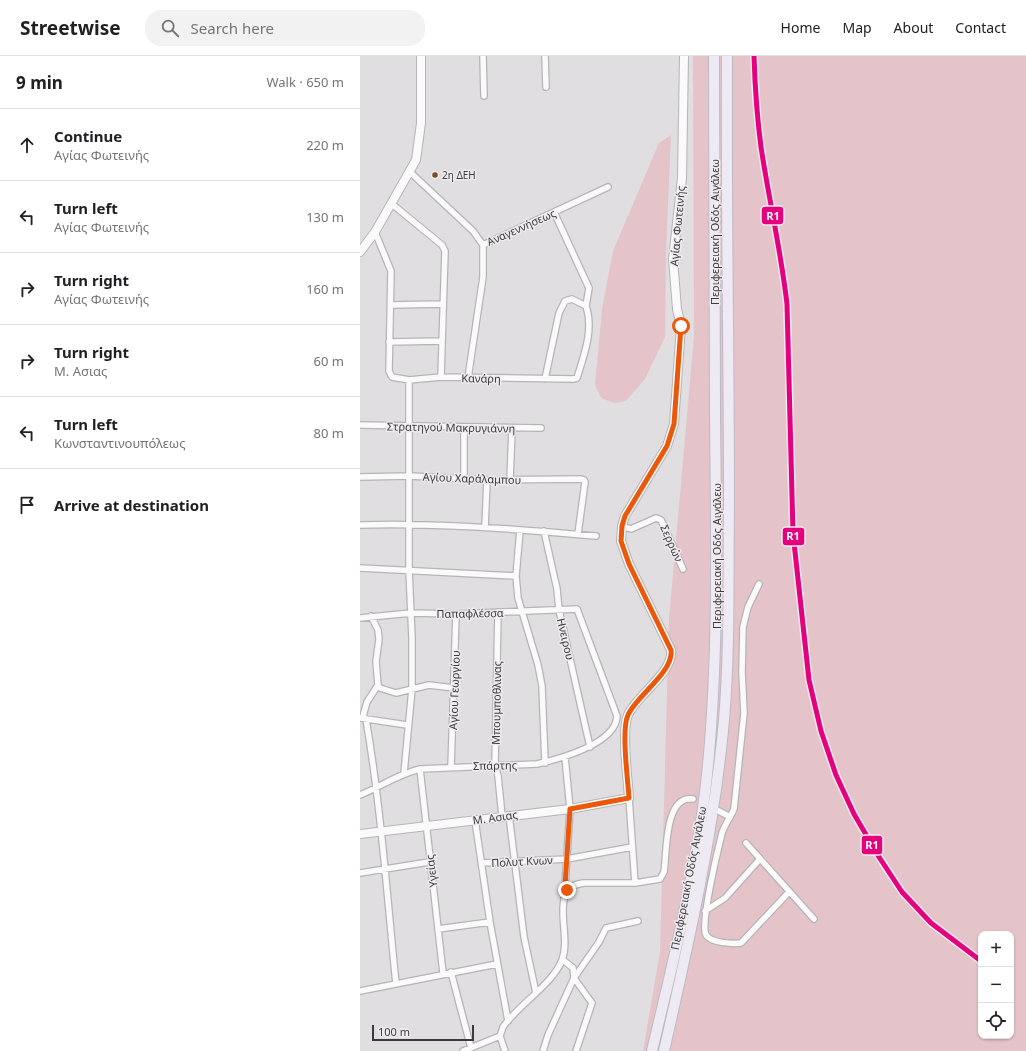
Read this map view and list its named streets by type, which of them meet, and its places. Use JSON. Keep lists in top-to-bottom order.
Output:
{
  "streets": {
    "highway": ["Περιφερειακή Οδός Αιγάλεω"],
    "street": [
      "Αγίας Φωτεινής",
      "Αναγεννήσεως",
      "Κανάρη",
      "Στρατηγού Μακρυγιάννη",
      "Αγίου Χαράλαμπου",
      "Σερρών",
      "Παπαφλέσσα",
      "Ηνειρου",
      "Αγίου Γεωργίου",
      "Μπουμποθλινας",
      "Σπάρτης",
      "Μ. Ασιας",
      "Πολυτ Κνων",
      "Υγείας"
    ]
  },
  "crossings": [
    ["Αγίας Φωτεινής", "Σερρών"],
    ["Αγίας Φωτεινής", "Μ. Ασιας"],
    ["Αγίας Φωτεινής", "Πολυτ Κνων"],
    ["Παπαφλέσσα", "Ηνειρου"],
    ["Παπαφλέσσα", "Αγίου Γεωργίου"],
    ["Παπαφλέσσα", "Μπουμποθλινας"],
    ["Παπαφλέσσα", "Σπάρτης"],
    ["Ηνειρου", "Σπάρτης"],
    ["Αγίου Γεωργίου", "Σπάρτης"],
    ["Μπουμποθλινας", "Σπάρτης"],
    ["Μπουμποθλινας", "Μ. Ασιας"],
    ["Μπουμποθλινας", "Πολυτ Κνων"],
    ["Σπάρτης", "Υγείας"],
    ["Μ. Ασιας", "Υγείας"]
  ],
  "places": ["2η ΔΕΗ"],
  "lines": ["transit line R1"],
  "scale_bar": "100 m",
  "page": {
    "header": "Streetwise",
    "search": "Search here",
    "nav": [
      "Home",
      "Map",
      "About",
      "Contact"
    ],
    "heading": ["9 min", "Walk · 650 m"],
    "list": [
      ["Continue", "Αγίας Φωτεινής", "220 m"],
      ["Turn left", "Αγίας Φωτεινής", "130 m"],
      ["Turn right", "Αγίας Φωτεινής", "160 m"],
      ["Turn right", "Μ. Ασιας", "60 m"],
      ["Turn left", "Κωνσταντινουπόλεως", "80 m"],
      "Arrive at destination"
    ],
    "map_buttons": ["+", "−"],
    "scale": "100 m"
  }
}
